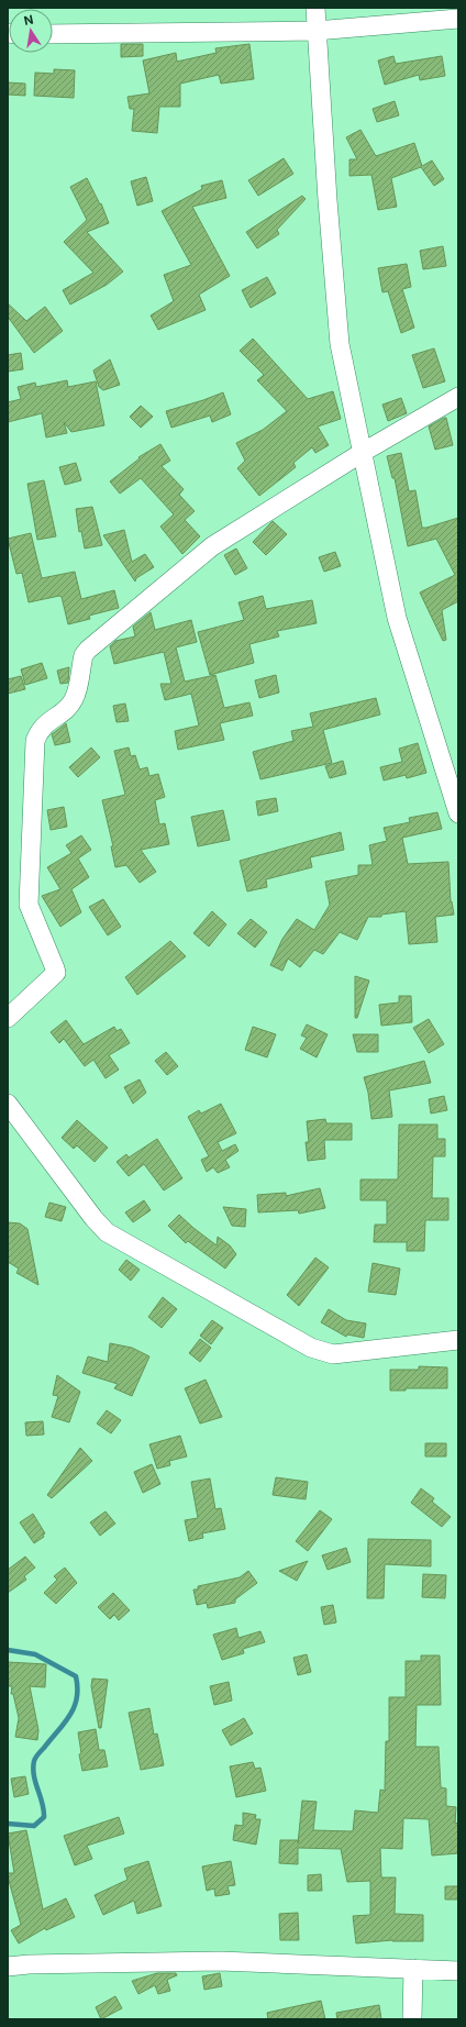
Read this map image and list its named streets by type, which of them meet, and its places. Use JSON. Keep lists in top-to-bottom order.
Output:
{
  "north": "top"
}
